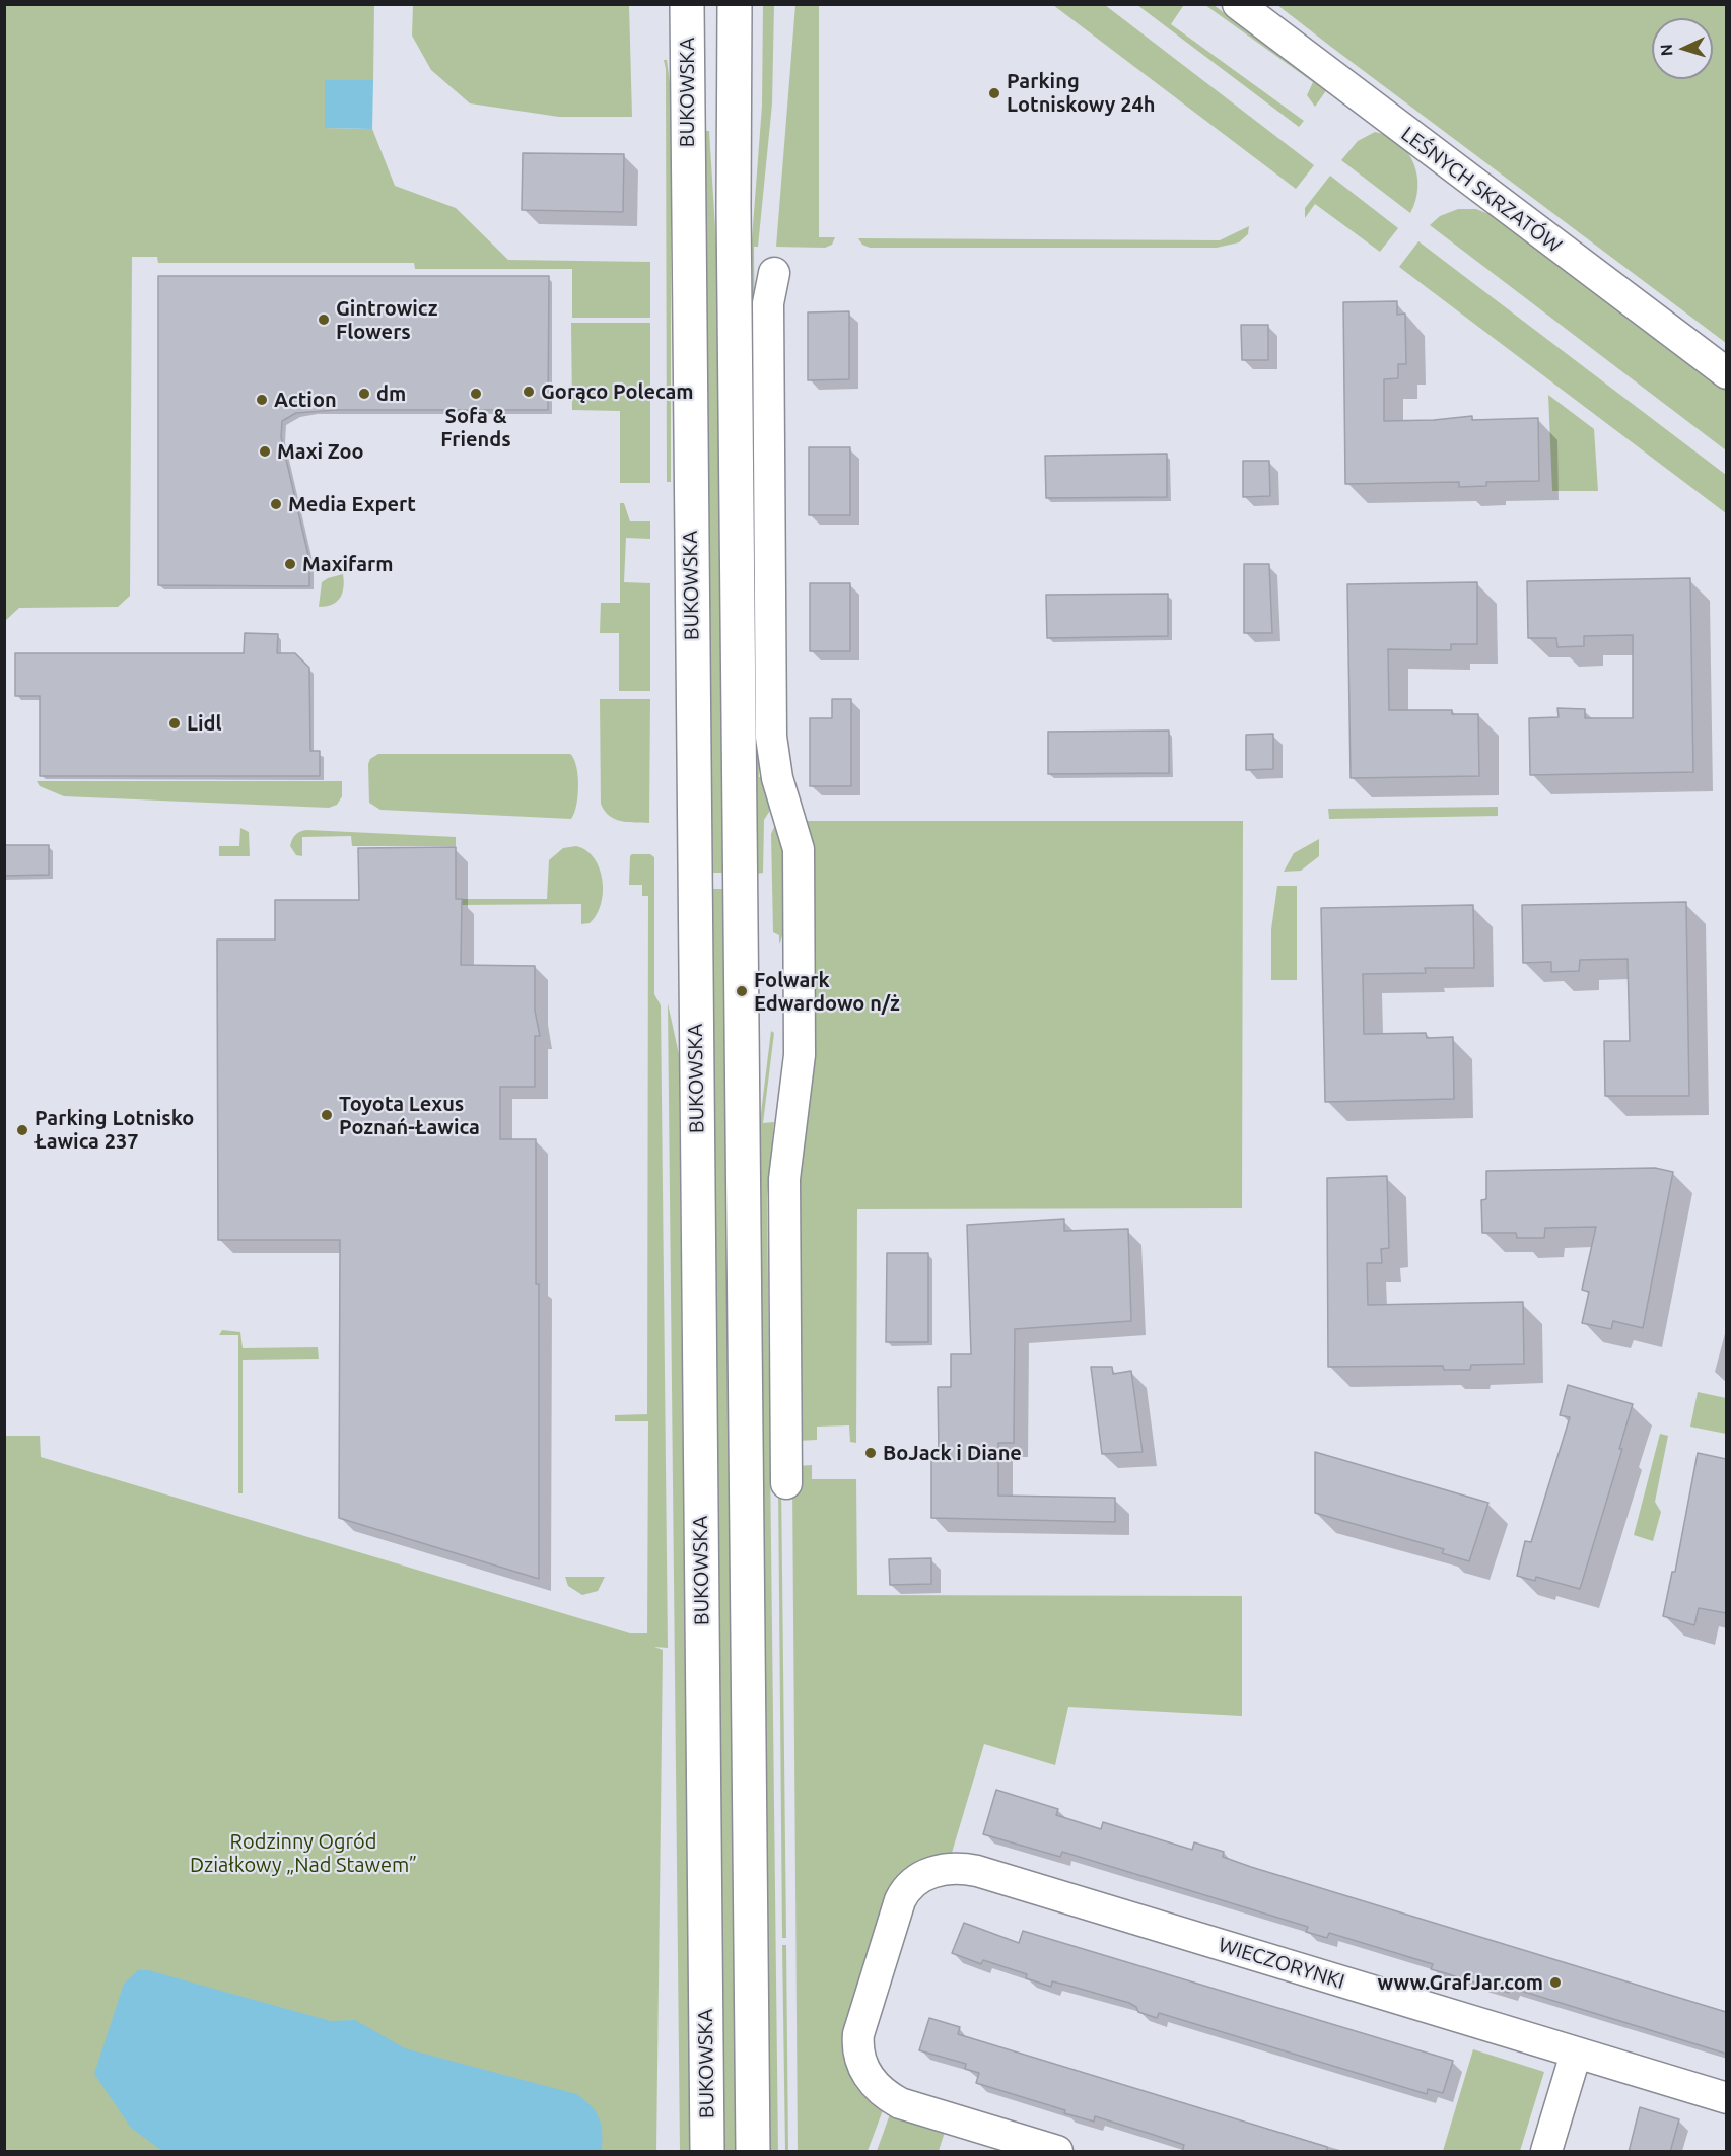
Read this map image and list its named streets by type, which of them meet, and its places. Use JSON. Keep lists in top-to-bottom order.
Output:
{
  "streets": {
    "main road": ["BUKOWSKA"],
    "street": ["LEŚNYCH SKRZATÓW", "WIECZORYNKI"]
  },
  "parks": ["Rodzinny Ogród Działkowy „Nad Stawem”"],
  "places": [
    "Parking Lotniskowy 24h",
    "Gintrowicz Flowers",
    "Gorąco Polecam",
    "dm",
    "Sofa & Friends",
    "Action",
    "Maxi Zoo",
    "Media Expert",
    "Maxifarm",
    "Lidl",
    "Folwark Edwardowo n/ż",
    "Toyota Lexus Poznań-Ławica",
    "Parking Lotnisko Ławica 237",
    "BoJack i Diane",
    "www.GrafJar.com"
  ],
  "north": "left"
}
